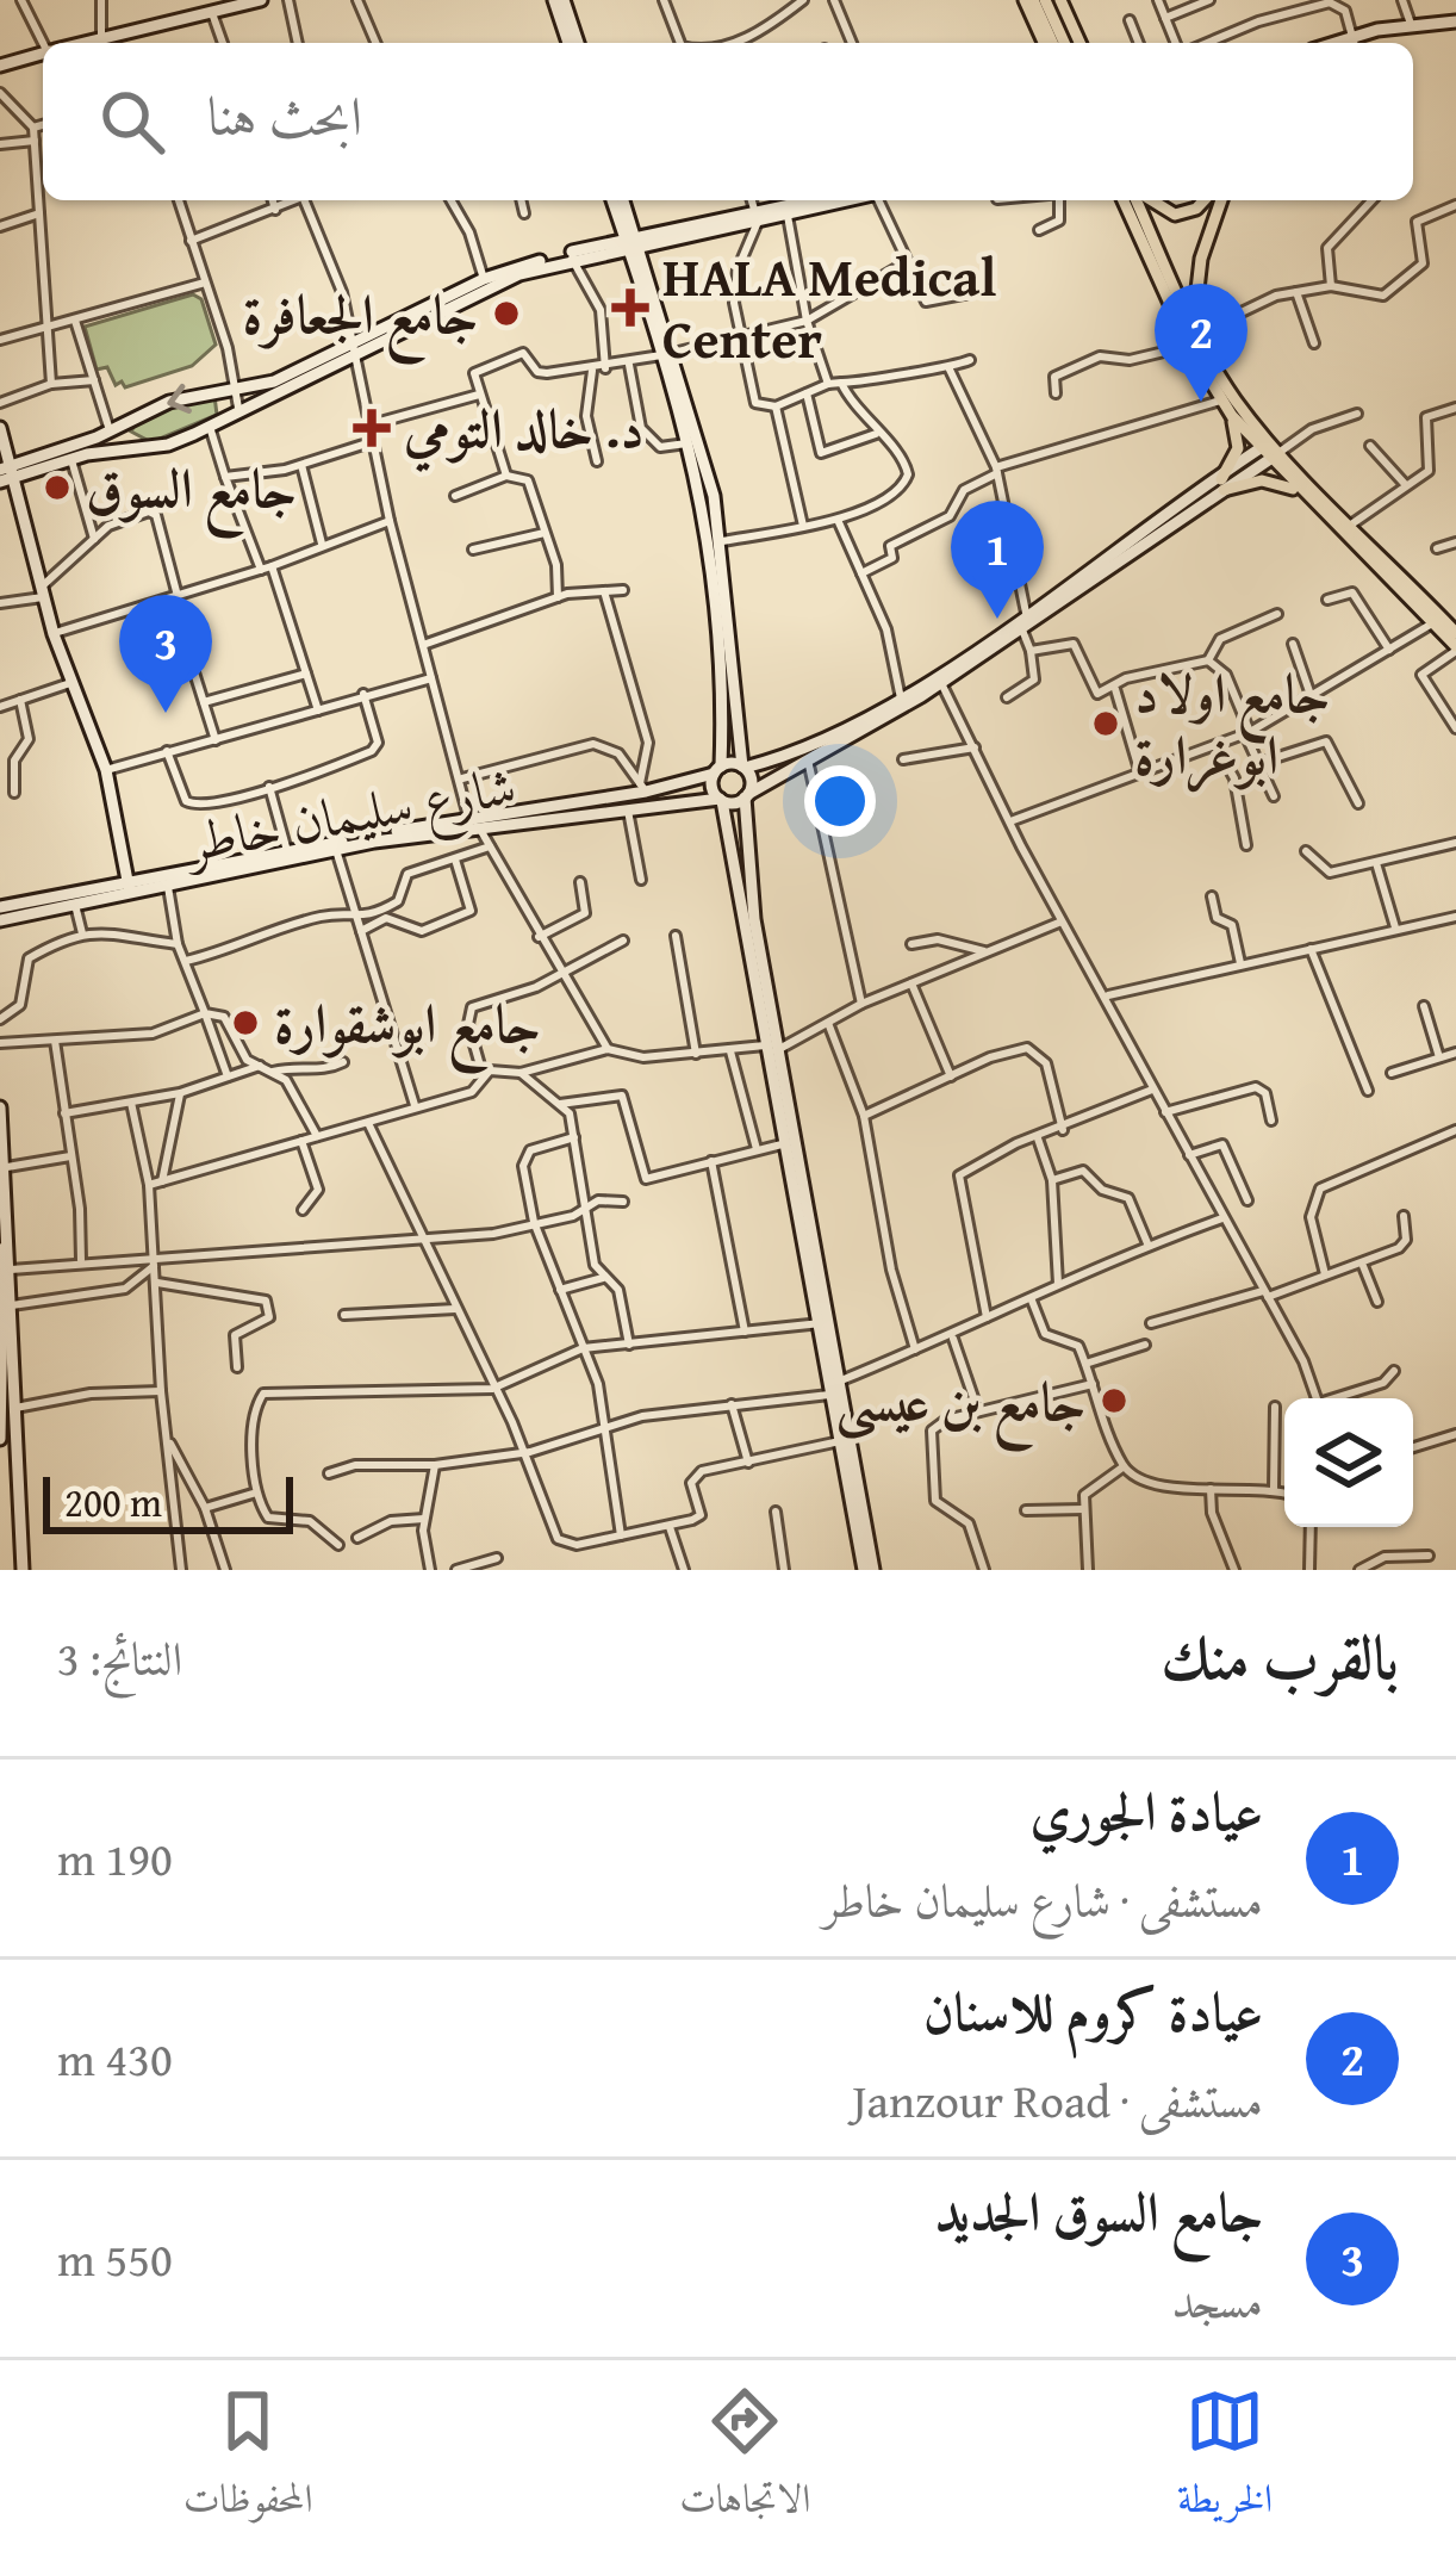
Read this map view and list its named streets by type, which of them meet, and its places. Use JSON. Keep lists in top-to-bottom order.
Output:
{
  "streets": {
    "main road": ["شارع سليمان خاطر"]
  },
  "places": {
    "health": ["HALA Medical Center", "د. خالد التومي"],
    "other": [
      "جامع الجعافرة",
      "جامع السوق",
      "جامع اولاد ابوغرارة",
      "جامع ابوشقوارة",
      "جامع بن عيسى"
    ]
  },
  "scale_bar": "200 m",
  "page": {
    "search": "ابحث هنا",
    "pins": ["2", "1", "3"],
    "scale": "200 m",
    "heading": ["بالقرب منك", "النتائج: 3"],
    "list": [
      {
        "mark": "1",
        "name": "عيادة الجوري",
        "note": "مستشفى · شارع سليمان خاطر",
        "value": "190 m"
      },
      {
        "mark": "2",
        "name": "عيادة كروم للاسنان",
        "note": "مستشفى · Janzour Road",
        "value": "430 m"
      },
      {
        "mark": "3",
        "name": "جامع السوق الجديد",
        "note": "مسجد",
        "value": "550 m"
      }
    ],
    "nav": ["الخريطة", "الاتجاهات", "المحفوظات"]
  }
}
